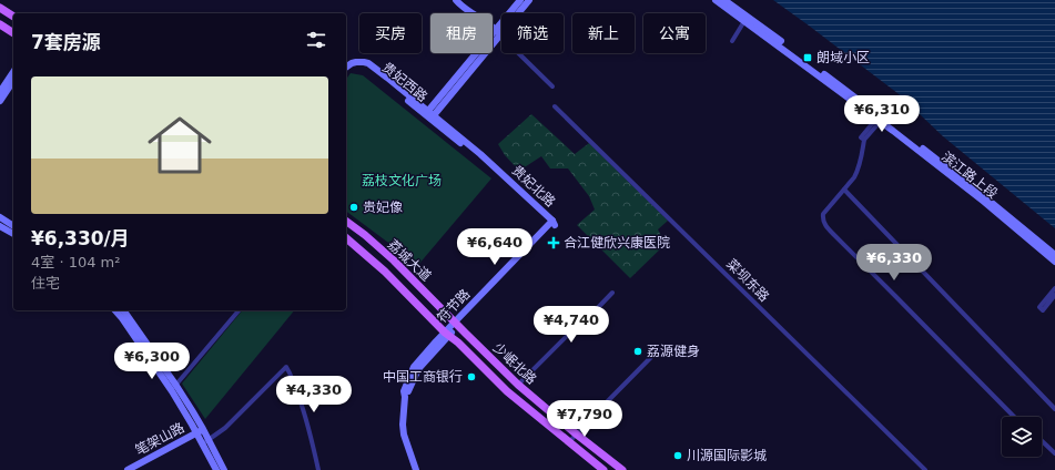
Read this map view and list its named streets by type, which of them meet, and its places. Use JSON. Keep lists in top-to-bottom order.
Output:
{
  "streets": {
    "main road": [
      "贵妃西路",
      "滨江路上段",
      "贵妃北路",
      "荔城大道",
      "符节路",
      "少岷北路",
      "笔架山路"
    ],
    "street": ["菜坝东路"]
  },
  "crossings": [
    ["贵妃西路", "贵妃北路"],
    ["贵妃北路", "符节路"],
    ["荔城大道", "符节路"],
    ["荔城大道", "少岷北路"],
    ["符节路", "少岷北路"]
  ],
  "parks": ["荔枝文化广场"],
  "places": {
    "transit": ["朗域小区"],
    "other": [
      "贵妃像",
      "荔源健身",
      "中国工商银行",
      "川源国际影城"
    ],
    "health": ["合江健欣兴康医院"]
  },
  "page": {
    "chip": [
      "买房",
      "租房",
      "筛选",
      "新上",
      "公寓"
    ],
    "heading": "7套房源",
    "list": [
      {
        "name": "¥6,330/月",
        "note": "4室 · 104 m² · 住宅"
      }
    ],
    "price": [
      "¥6,310",
      "¥6,640",
      "¥6,330",
      "¥4,740",
      "¥6,300",
      "¥4,330",
      "¥7,790"
    ]
  }
}
